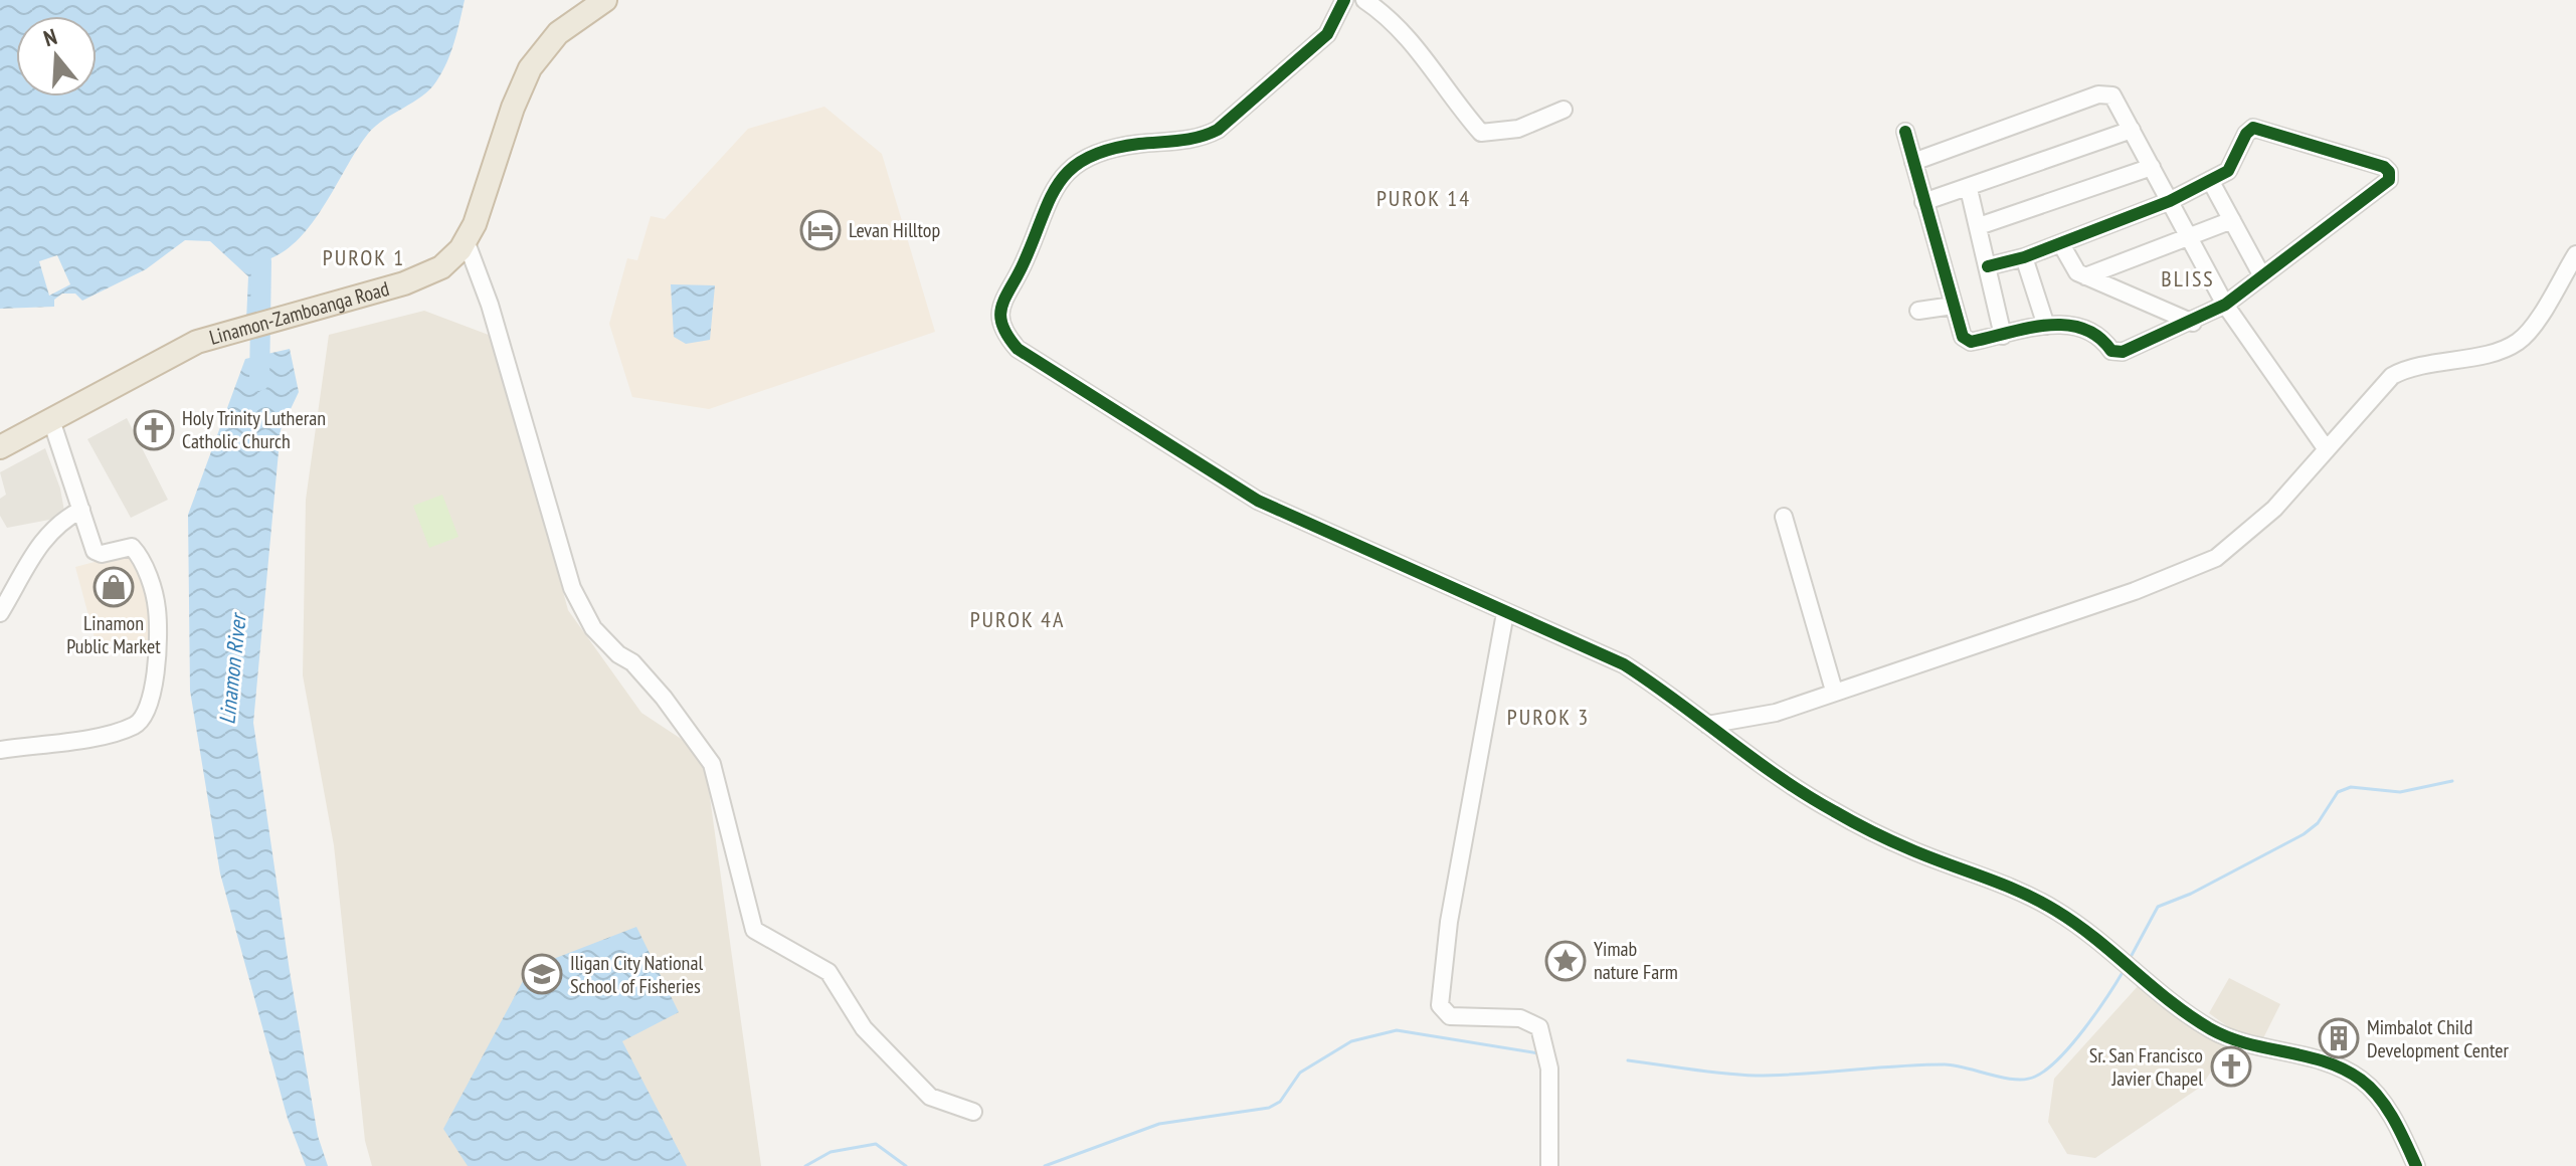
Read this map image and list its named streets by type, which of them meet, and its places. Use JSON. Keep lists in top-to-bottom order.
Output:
{
  "streets": {
    "highway": ["Linamon-Zamboanga Road"]
  },
  "districts": [
    "PUROK 14",
    "PUROK 1",
    "BLISS",
    "PUROK 4A",
    "PUROK 3"
  ],
  "water": ["Linamon River"],
  "places": {
    "hotel": ["Levan Hilltop"],
    "church": ["Holy Trinity Lutheran Catholic Church", "Sr. San Francisco Javier Chapel"],
    "shop": ["Linamon Public Market"],
    "place": ["Yimab nature Farm"],
    "school or university": ["Iligan City National School of Fisheries"],
    "building": ["Mimbalot Child Development Center"]
  },
  "north": "top"
}
